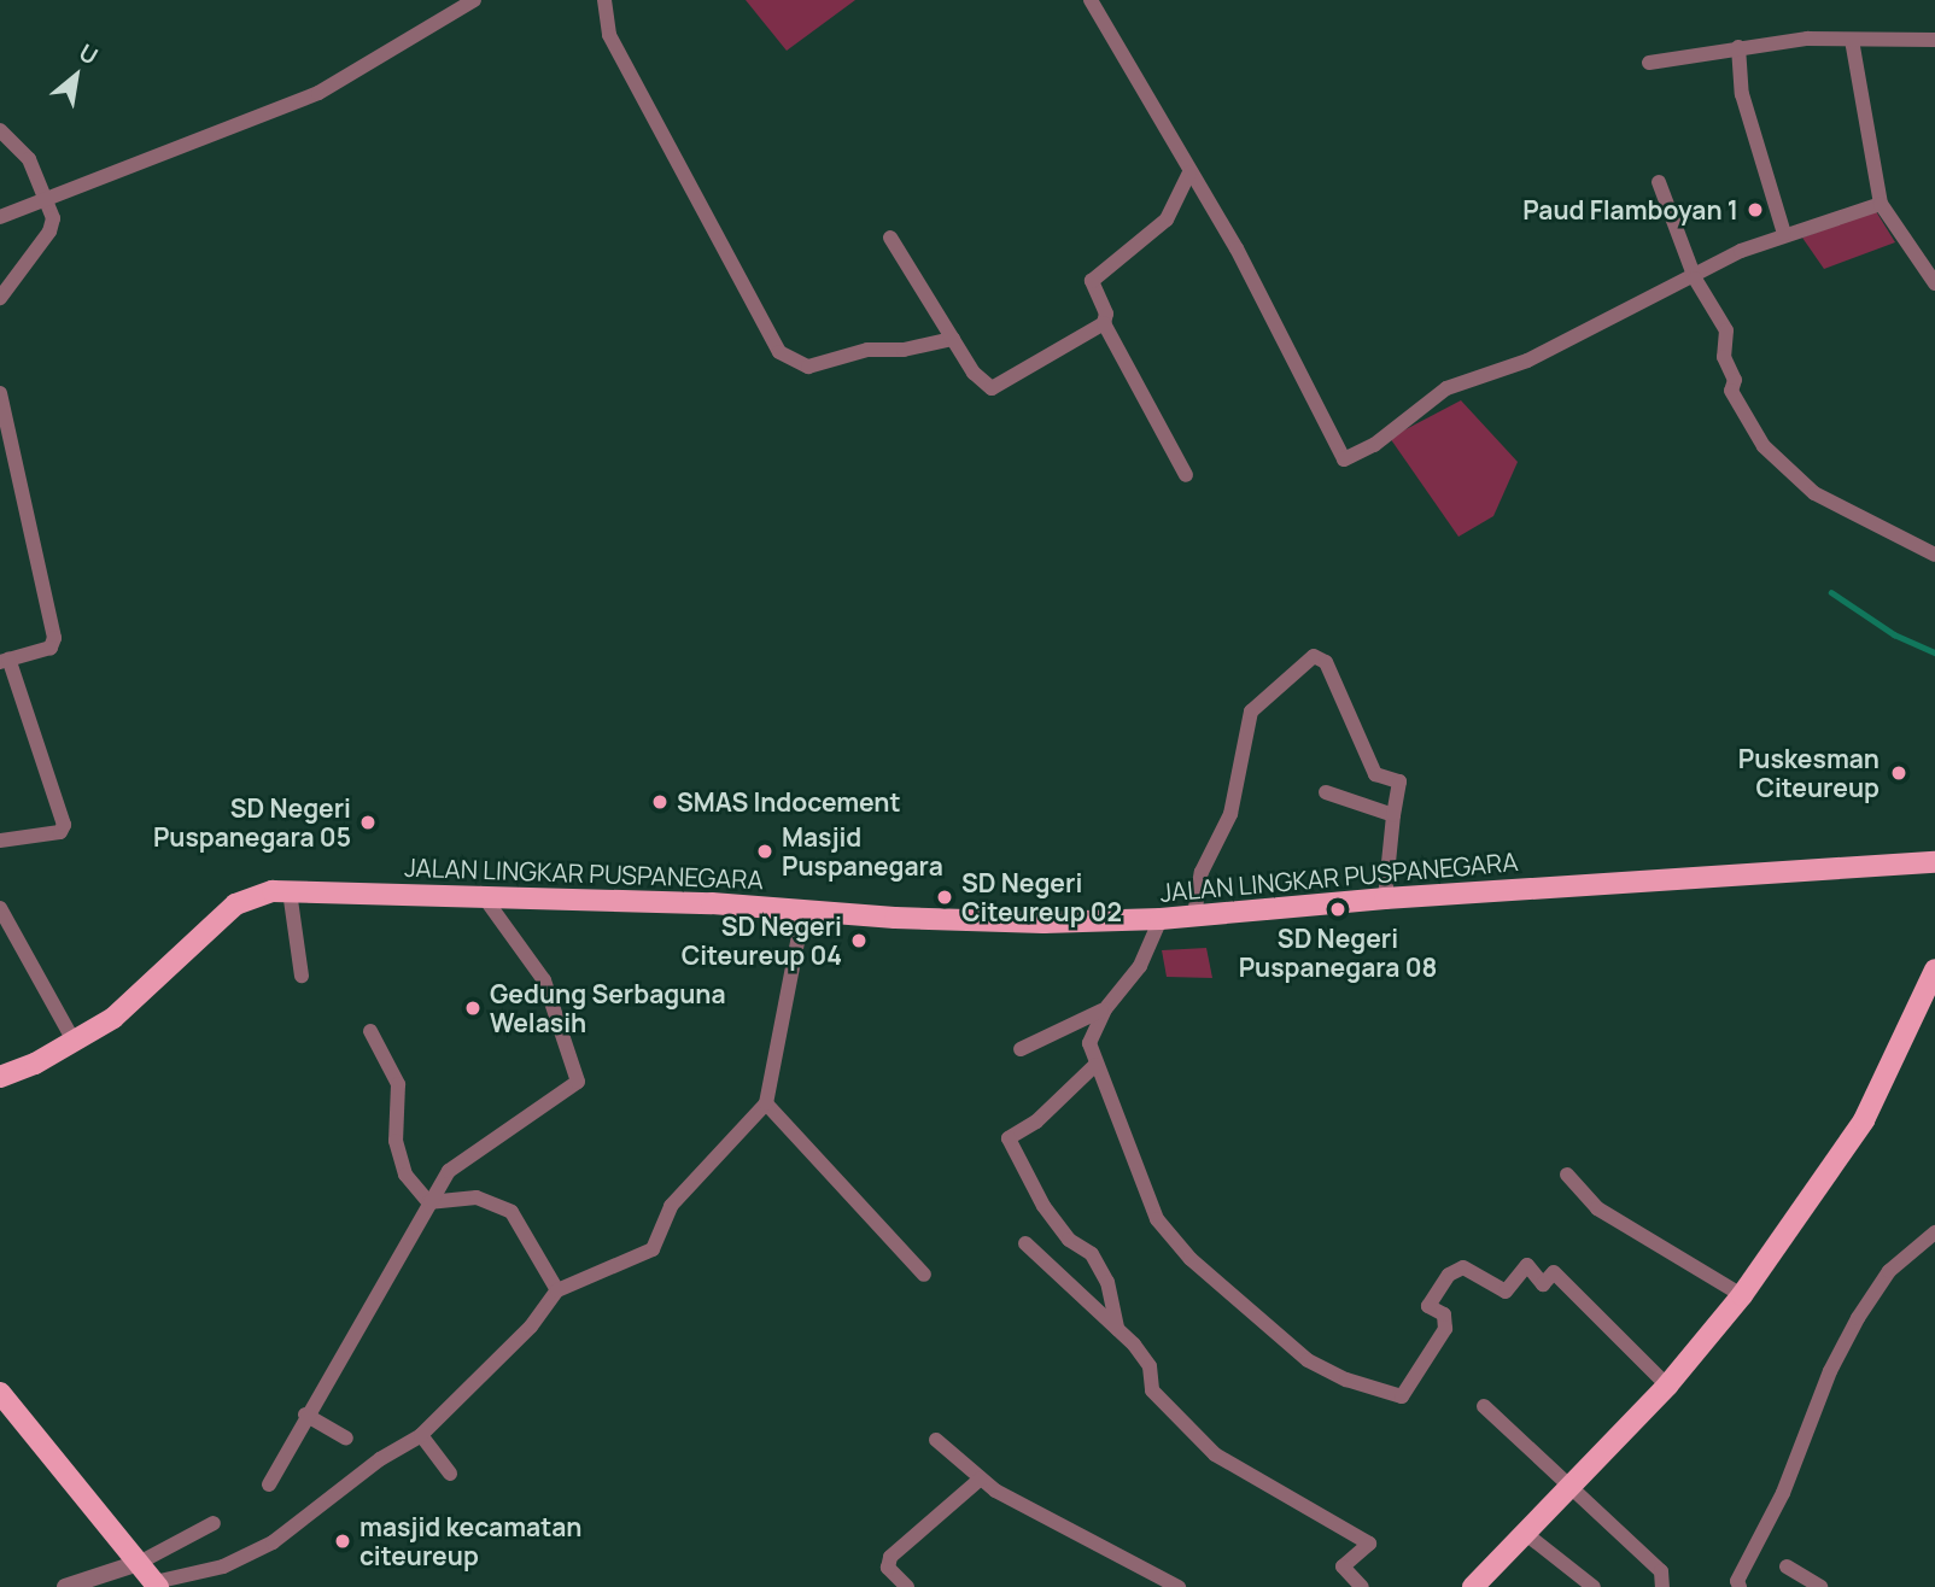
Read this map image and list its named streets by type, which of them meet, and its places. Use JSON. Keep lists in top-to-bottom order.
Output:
{
  "streets": {
    "main road": ["JALAN LINGKAR PUSPANEGARA"]
  },
  "places": [
    "Paud Flamboyan 1",
    "Puskesman Citeureup",
    "SMAS Indocement",
    "SD Negeri Puspanegara 05",
    "Masjid Puspanegara",
    "SD Negeri Citeureup 02",
    "SD Negeri Puspanegara 08",
    "SD Negeri Citeureup 04",
    "Gedung Serbaguna Welasih",
    "masjid kecamatan citeureup"
  ],
  "north": "top right"
}
